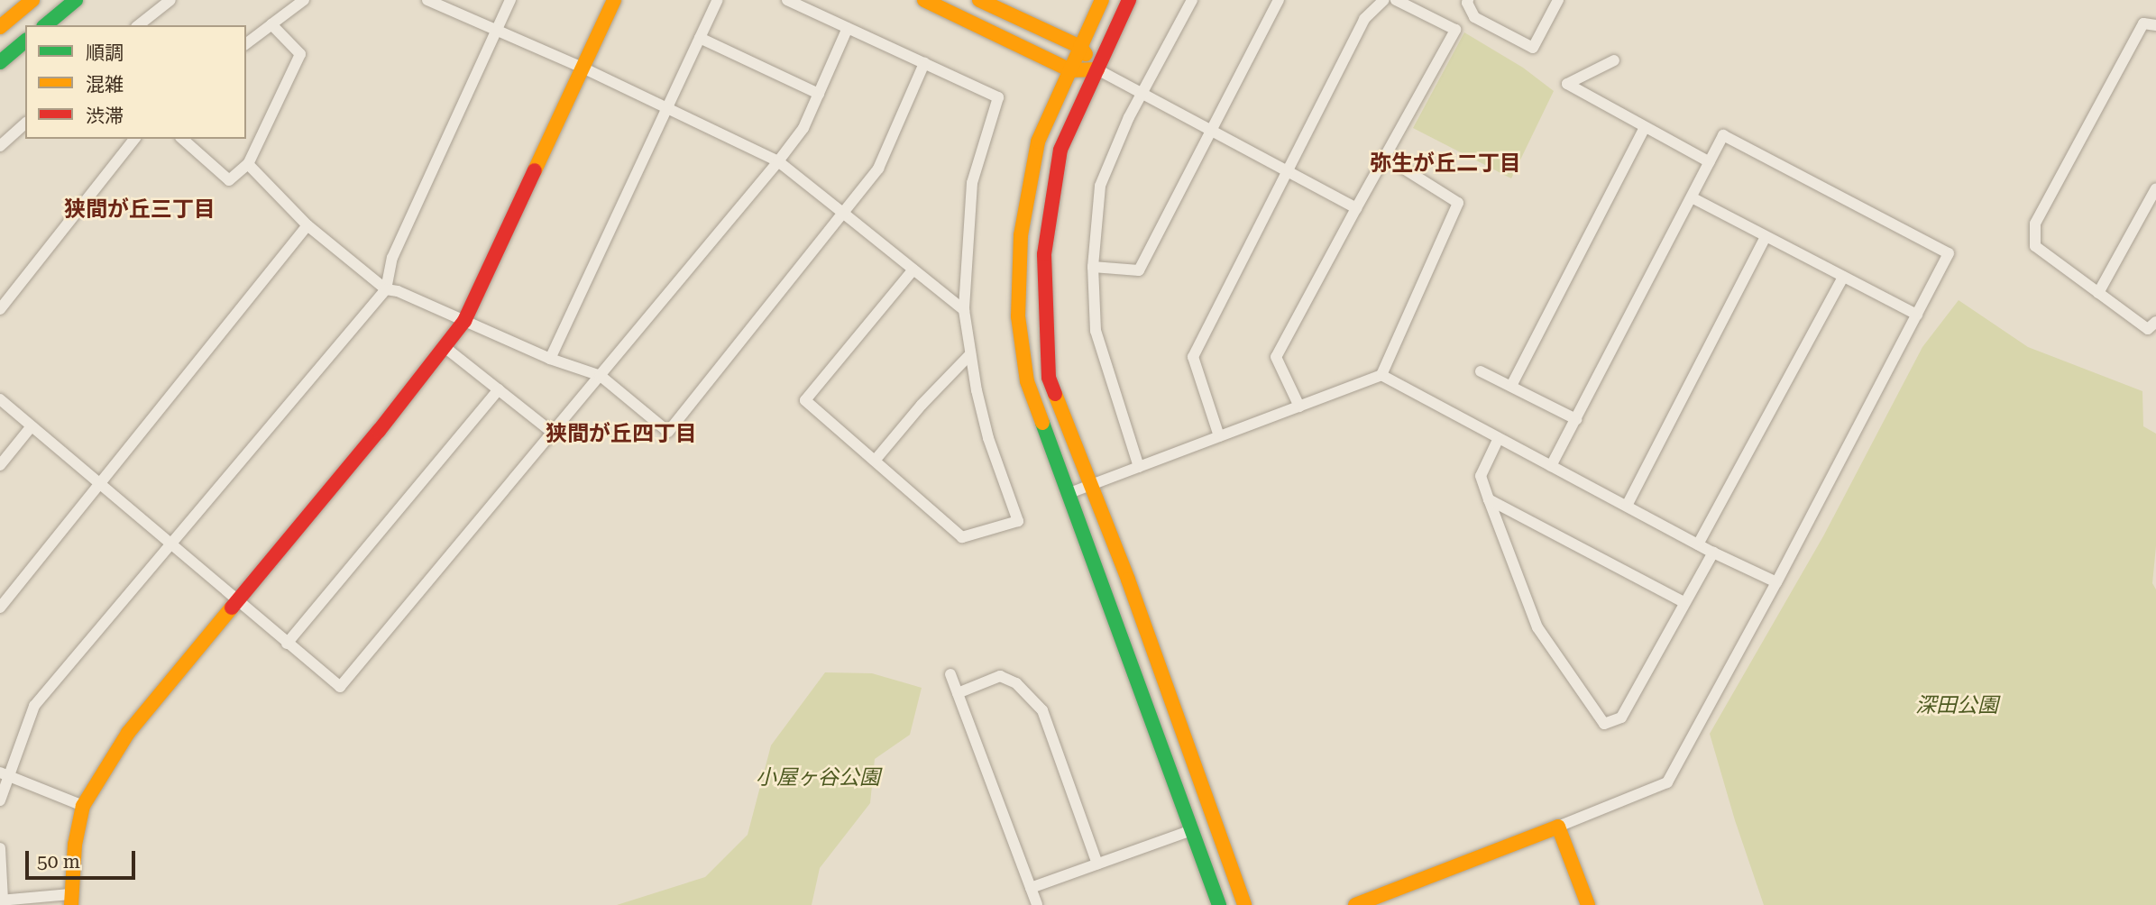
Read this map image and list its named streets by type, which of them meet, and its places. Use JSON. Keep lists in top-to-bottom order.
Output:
{
  "districts": ["弥生が丘二丁目", "狭間が丘三丁目", "狭間が丘四丁目"],
  "parks": ["深田公園", "小屋ヶ谷公園"],
  "legend": ["順調", "混雑", "渋滞"],
  "scale_bar": "50 m"
}
